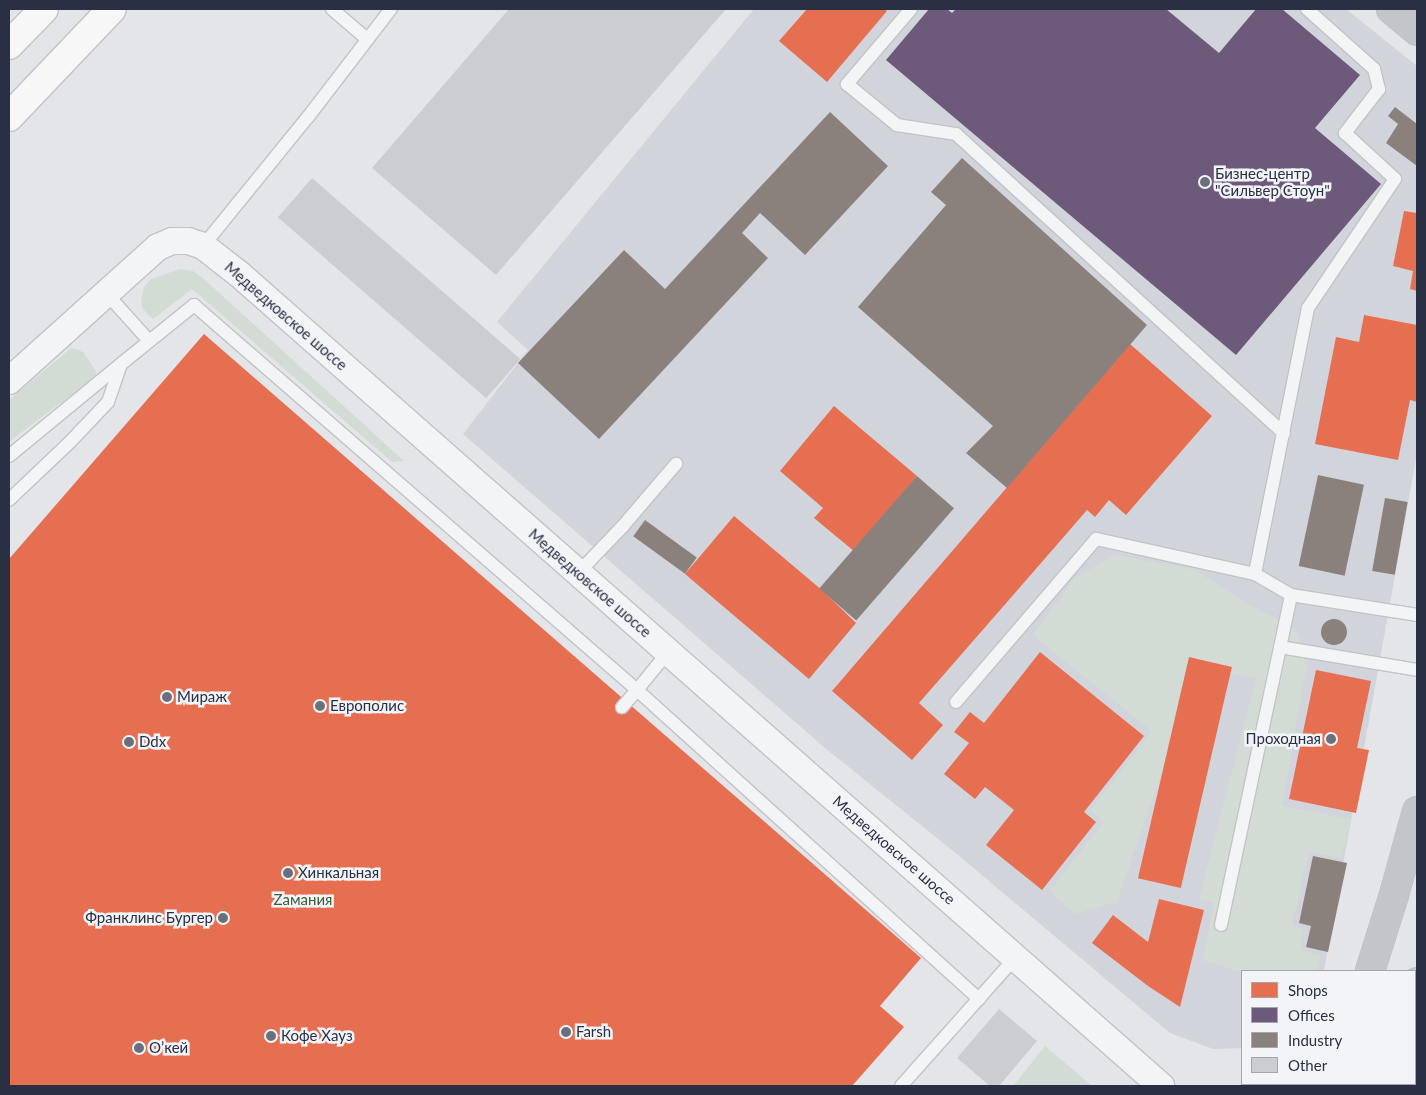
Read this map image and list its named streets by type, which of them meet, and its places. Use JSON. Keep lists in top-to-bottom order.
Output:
{
  "streets": {
    "street": ["Медведковское шоссе"]
  },
  "parks": ["Zамания"],
  "places": [
    "Бизнес-центр \"Сильвер Стоун\"",
    "Мираж",
    "Европолис",
    "Проходная",
    "Ddx",
    "Хинкальная",
    "Франклинс Бургер",
    "Farsh",
    "Кофе Хауз",
    "О’кей"
  ],
  "legend": [
    "Shops",
    "Offices",
    "Industry",
    "Other"
  ]
}
